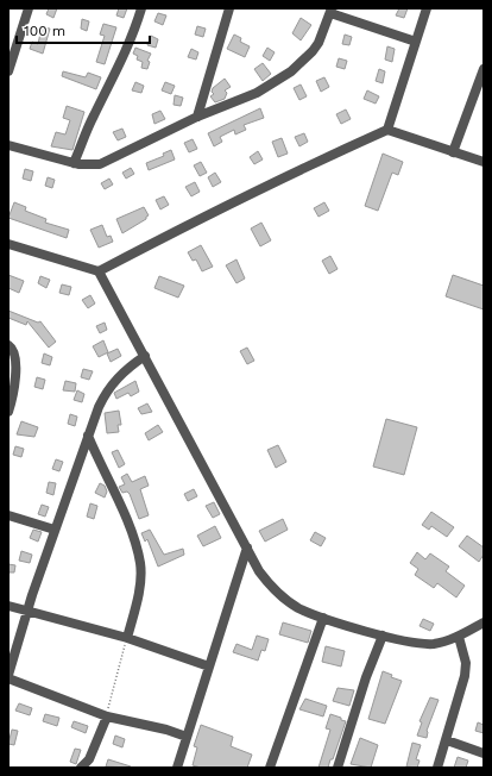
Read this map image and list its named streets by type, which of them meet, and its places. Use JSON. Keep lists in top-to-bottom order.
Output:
{
  "scale_bar": "100 m"
}
